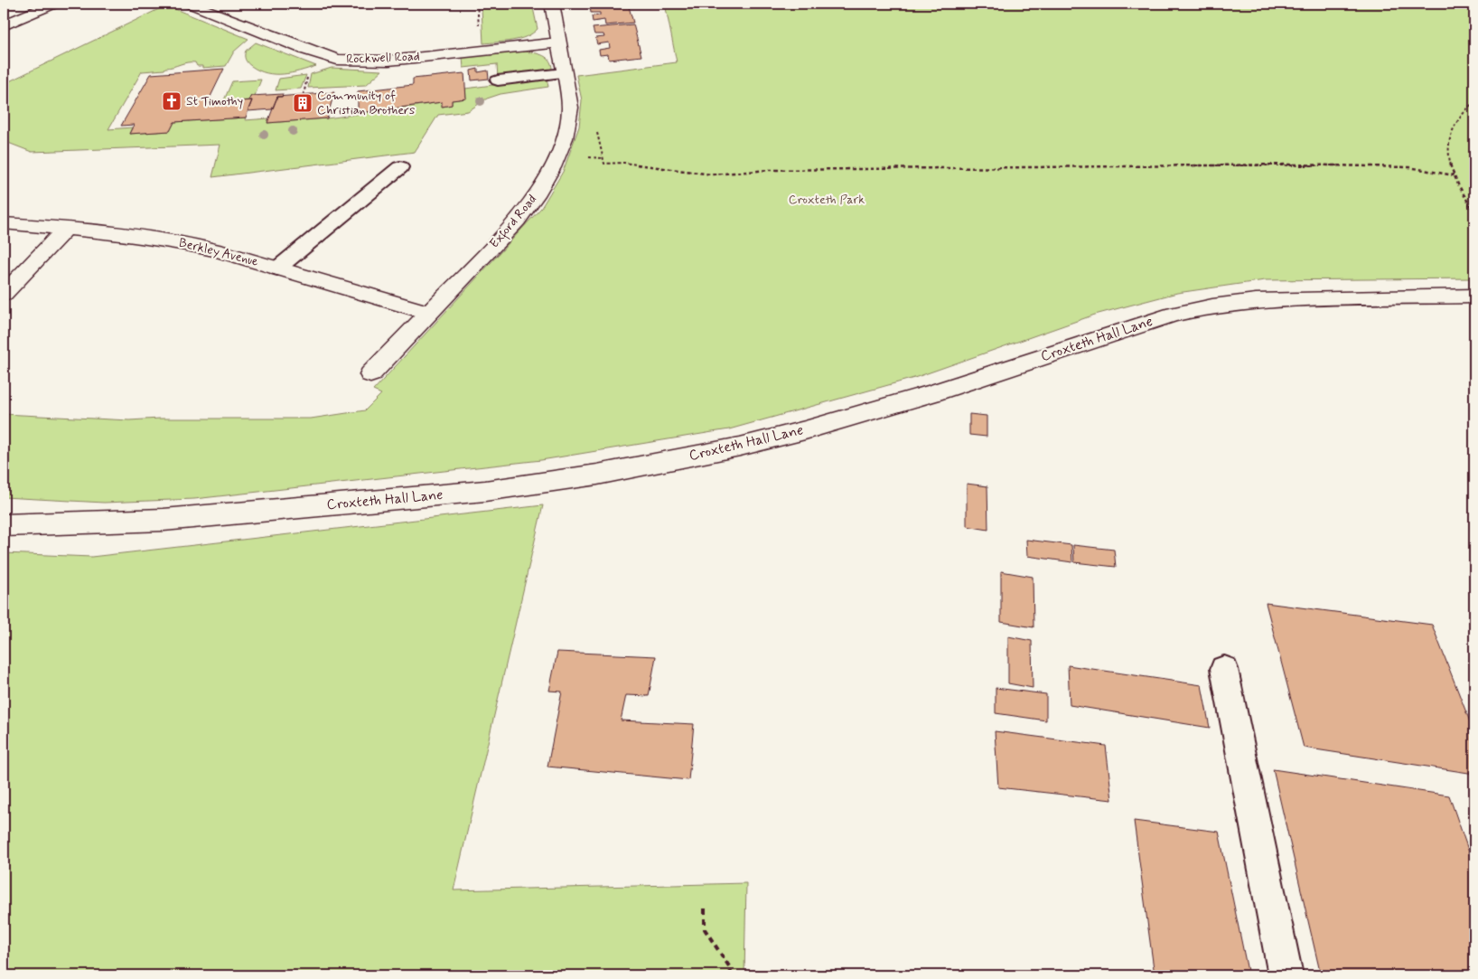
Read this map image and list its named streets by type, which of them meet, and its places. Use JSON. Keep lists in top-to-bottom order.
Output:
{
  "streets": {
    "street": [
      "Rockwell Road",
      "Exford Road",
      "Berkley Avenue",
      "Croxteth Hall Lane"
    ]
  },
  "crossings": [
    ["Rockwell Road", "Exford Road"],
    ["Exford Road", "Berkley Avenue"]
  ],
  "parks": ["Croxteth Park"],
  "places": {
    "church": ["St Timothy"],
    "building": ["Community of Christian Brothers"]
  }
}
